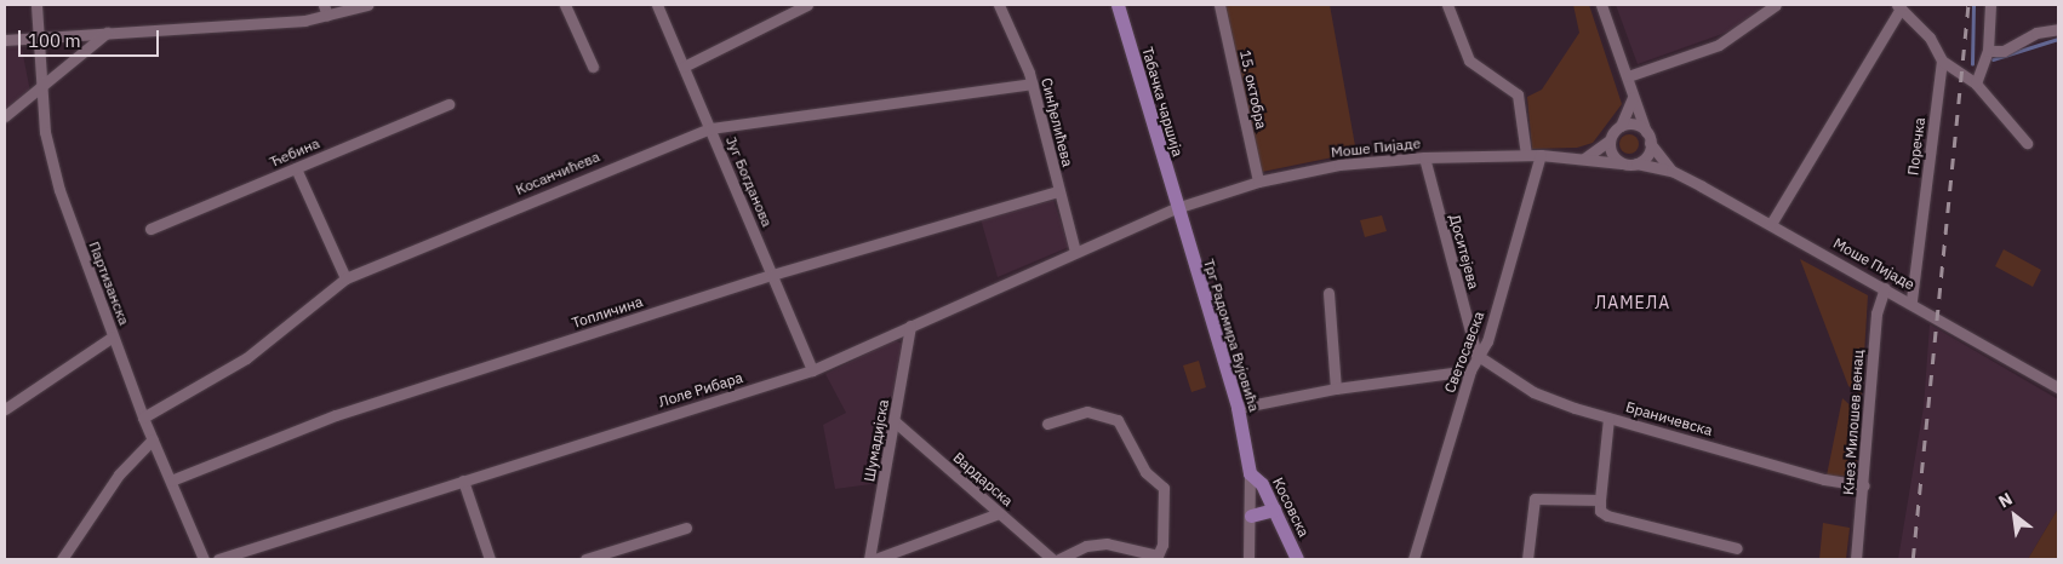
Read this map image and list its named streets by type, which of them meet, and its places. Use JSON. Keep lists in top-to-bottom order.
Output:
{
  "streets": {
    "main road": ["Табачка чаршија", "Трг Радомира Вујовића", "Косовска"],
    "street": [
      "15. октобра",
      "Синђелићева",
      "Поречка",
      "Моше Пијаде",
      "Ћебина",
      "Косанчићева",
      "Југ Богданова",
      "Доситејева",
      "Партизанска",
      "Топличина",
      "Светосавска",
      "Лоле Рибара",
      "Браничевска",
      "Кнез Милошев венац",
      "Шумадијска",
      "Вардарска"
    ]
  },
  "crossings": [
    ["15. октобра", "Моше Пијаде"],
    ["Табачка чаршија", "Моше Пијаде"],
    ["Табачка чаршија", "Трг Радомира Вујовића"],
    ["Табачка чаршија", "Лоле Рибара"],
    ["Синђелићева", "Косанчићева"],
    ["Синђелићева", "Топличина"],
    ["Синђелићева", "Лоле Рибара"],
    ["Поречка", "Моше Пијаде"],
    ["Моше Пијаде", "Доситејева"],
    ["Моше Пијаде", "Трг Радомира Вујовића"],
    ["Моше Пијаде", "Светосавска"],
    ["Моше Пијаде", "Лоле Рибара"],
    ["Моше Пијаде", "Кнез Милошев венац"],
    ["Косанчићева", "Југ Богданова"],
    ["Косанчићева", "Партизанска"],
    ["Југ Богданова", "Топличина"],
    ["Југ Богданова", "Лоле Рибара"],
    ["Доситејева", "Светосавска"],
    ["Доситејева", "Браничевска"],
    ["Партизанска", "Топличина"],
    ["Трг Радомира Вујовића", "Лоле Рибара"],
    ["Трг Радомира Вујовића", "Косовска"],
    ["Светосавска", "Браничевска"],
    ["Лоле Рибара", "Шумадијска"],
    ["Браничевска", "Кнез Милошев венац"],
    ["Шумадијска", "Вардарска"]
  ],
  "districts": ["ЛАМЕЛА"],
  "scale_bar": "100 m",
  "north": "top left"
}
